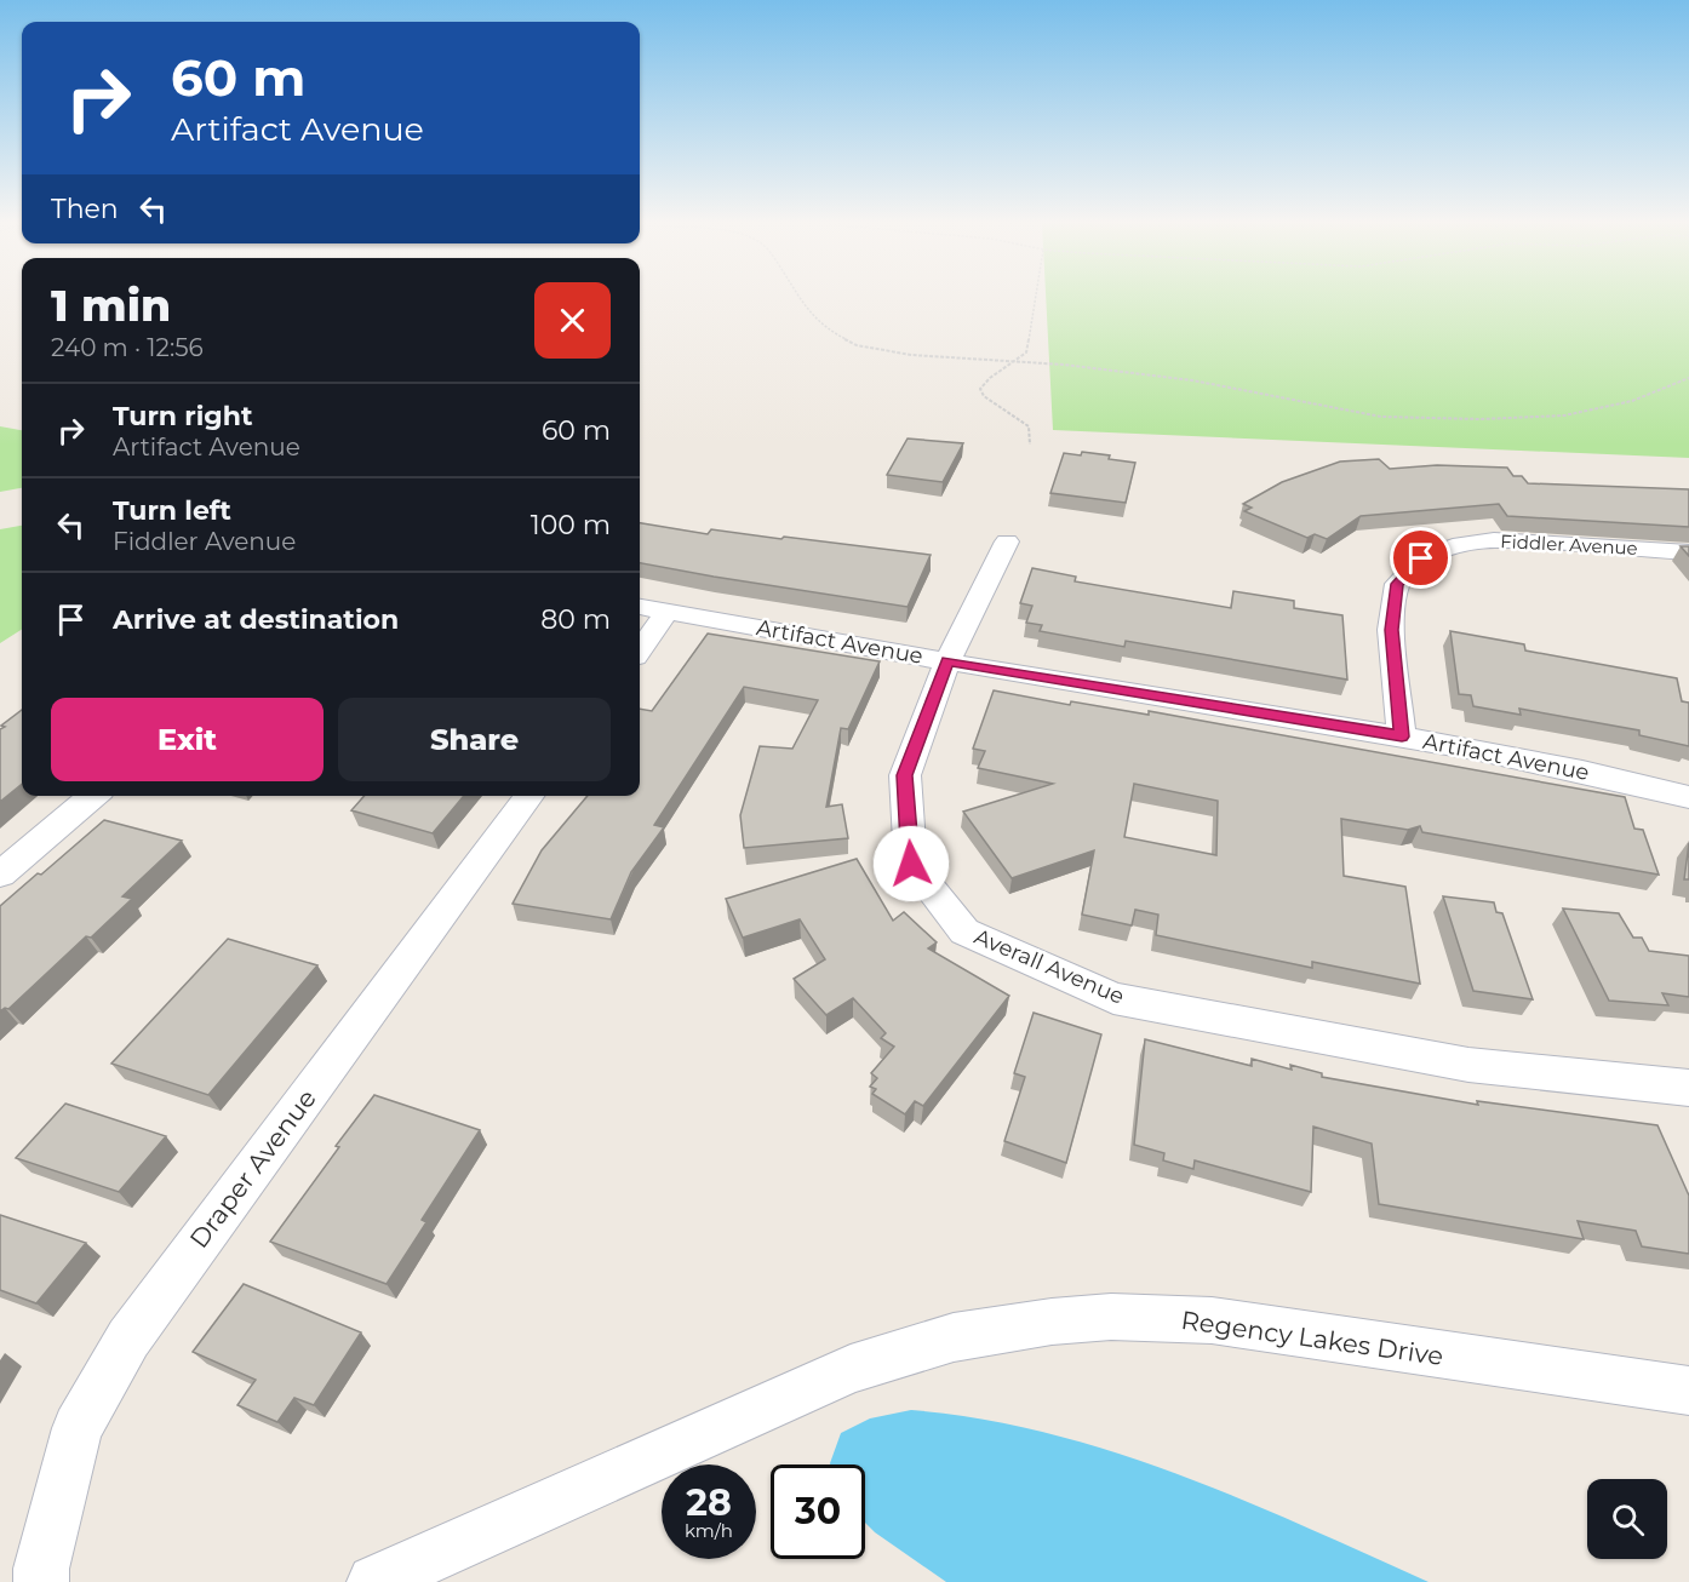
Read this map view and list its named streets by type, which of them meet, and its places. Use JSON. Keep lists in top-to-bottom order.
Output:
{
  "streets": {
    "street": [
      "Fiddler Avenue",
      "Artifact Avenue",
      "Averall Avenue",
      "Draper Avenue",
      "Regency Lakes Drive"
    ]
  },
  "crossings": [
    ["Fiddler Avenue", "Artifact Avenue"],
    ["Artifact Avenue", "Averall Avenue"]
  ],
  "page": {
    "turn": ["60 m", "Artifact Avenue"],
    "then": "Then",
    "heading": ["1 min", "240 m · 12:56"],
    "list": [
      {
        "name": "Turn right",
        "note": "Artifact Avenue",
        "value": "60 m"
      },
      {
        "name": "Turn left",
        "note": "Fiddler Avenue",
        "value": "100 m"
      },
      {
        "name": "Arrive at destination",
        "value": "80 m"
      }
    ],
    "buttons": ["Exit", "Share"],
    "speed": "28 km/h",
    "limit": "30"
  }
}
